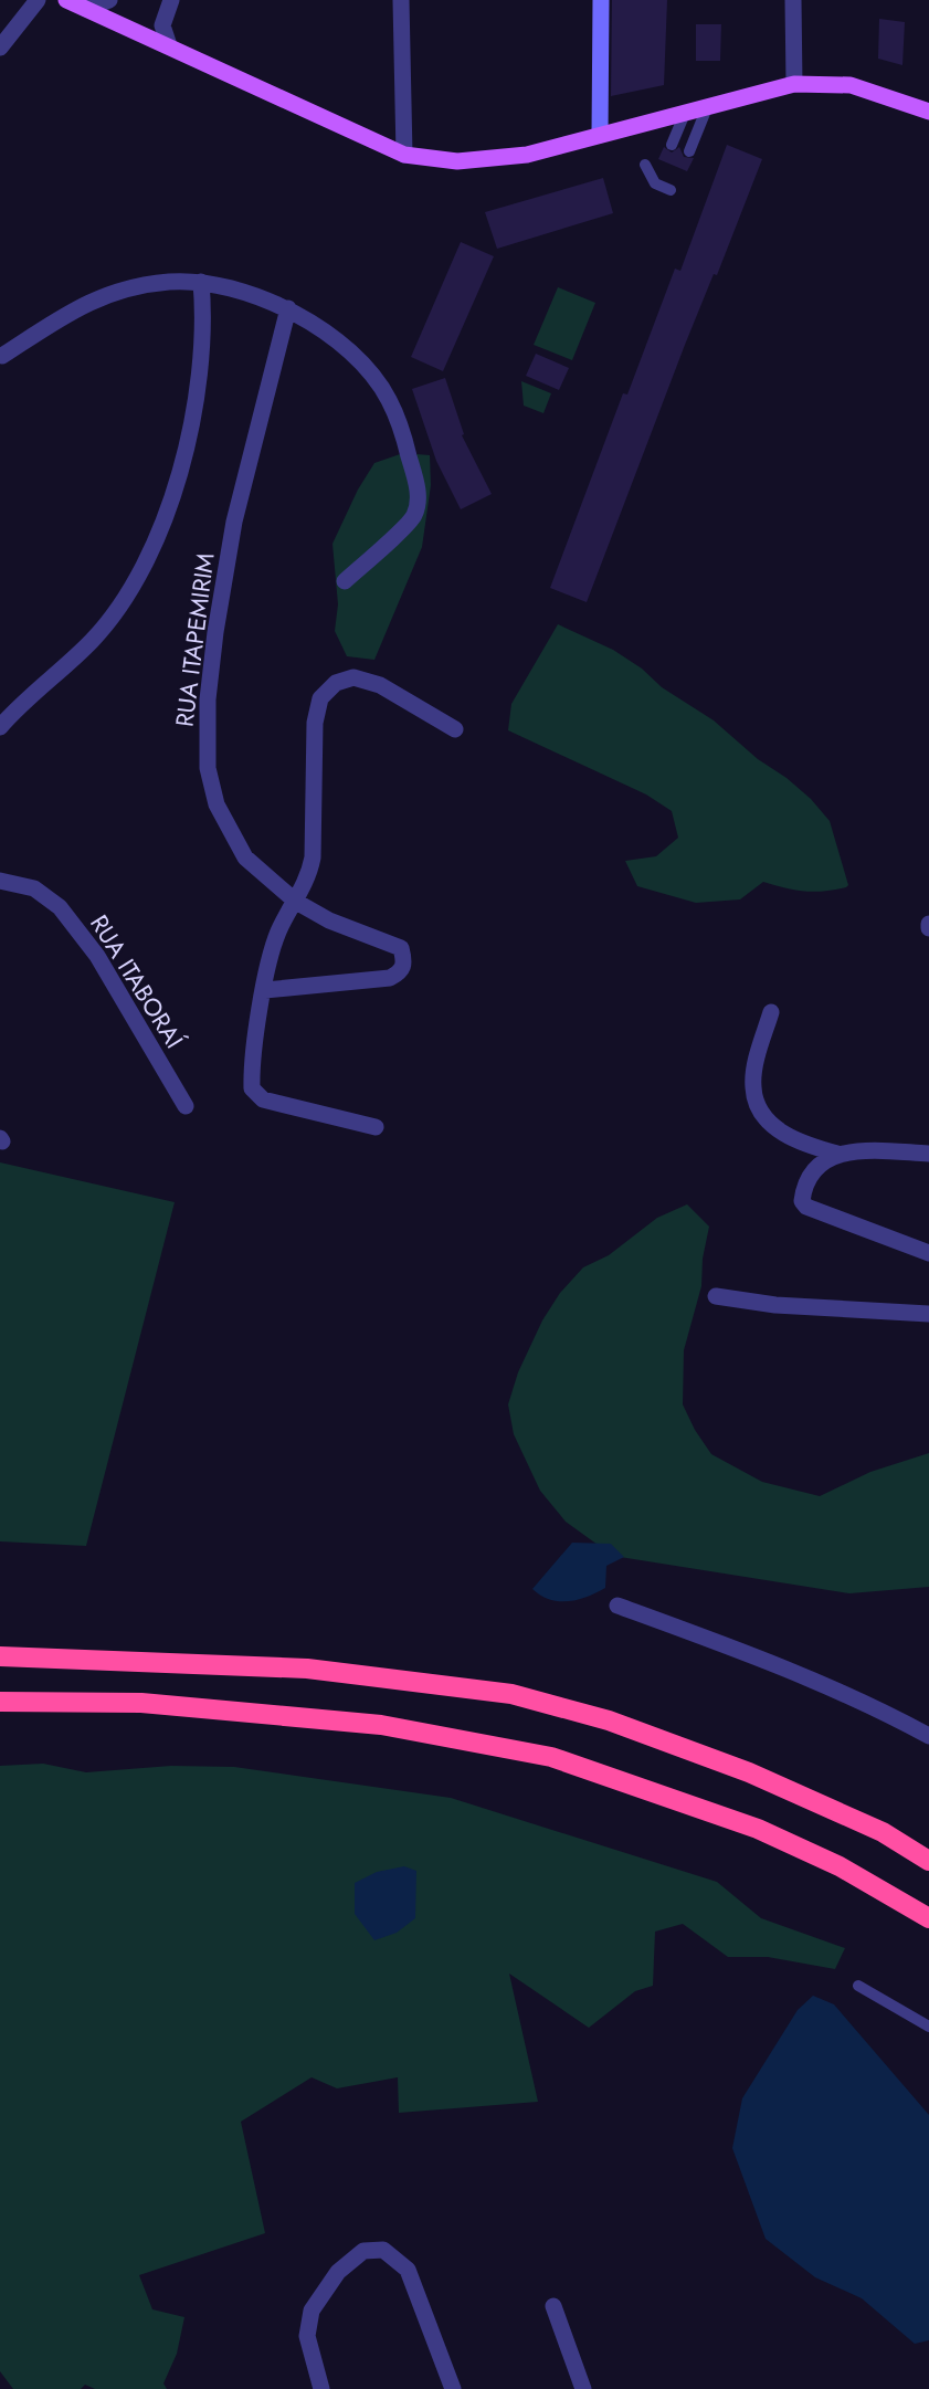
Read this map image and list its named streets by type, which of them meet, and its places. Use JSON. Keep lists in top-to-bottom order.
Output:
{
  "streets": {
    "street": ["RUA ITAPEMIRIM", "RUA ITABORAÍ"]
  }
}
